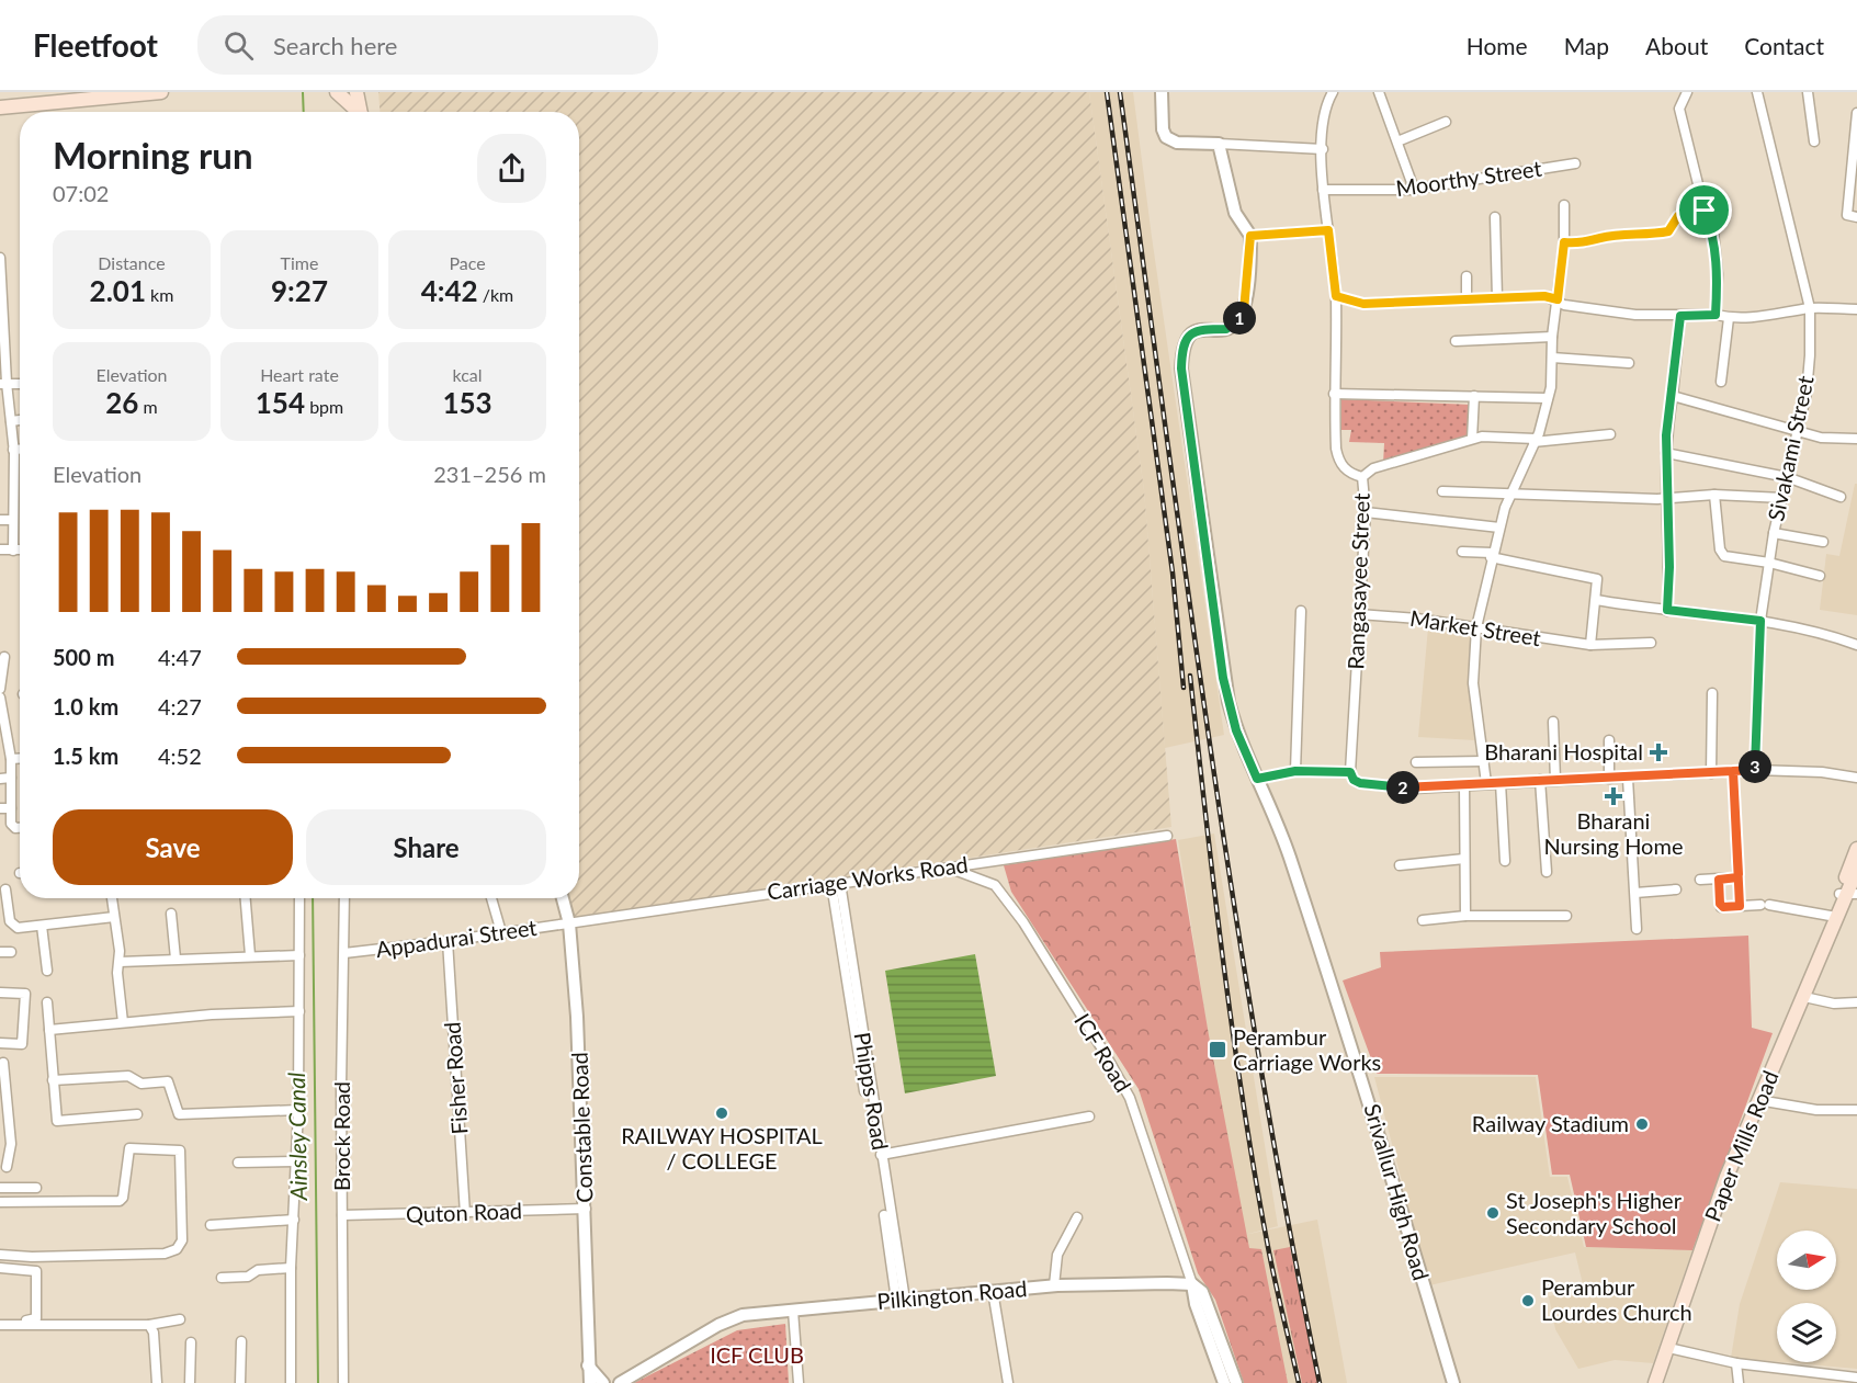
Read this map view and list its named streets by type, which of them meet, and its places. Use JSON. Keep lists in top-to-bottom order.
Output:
{
  "streets": {
    "main road": ["Paper Mills Road"],
    "street": [
      "Moorthy Street",
      "Sivakami Street",
      "Rangasayee Street",
      "Market Street",
      "Carriage Works Road",
      "Appadurai Street",
      "ICF Road",
      "Fisher Road",
      "Phipps Road",
      "Constable Road",
      "Brock Road",
      "Srivallur High Road",
      "Quton Road",
      "Pilkington Road"
    ]
  },
  "crossings": [
    ["Moorthy Street", "Rangasayee Street"],
    ["Rangasayee Street", "Market Street"],
    ["Carriage Works Road", "Appadurai Street"],
    ["Carriage Works Road", "ICF Road"],
    ["Carriage Works Road", "Phipps Road"],
    ["Carriage Works Road", "Constable Road"],
    ["Appadurai Street", "Fisher Road"],
    ["Appadurai Street", "Constable Road"],
    ["Appadurai Street", "Brock Road"],
    ["ICF Road", "Pilkington Road"],
    ["Fisher Road", "Quton Road"],
    ["Phipps Road", "Pilkington Road"],
    ["Constable Road", "Quton Road"],
    ["Brock Road", "Quton Road"]
  ],
  "water": ["Ainsley Canal"],
  "parks": ["ICF CLUB"],
  "places": {
    "health": ["Bharani Hospital", "Bharani Nursing Home"],
    "transit": ["Perambur Carriage Works"],
    "other": [
      "RAILWAY HOSPITAL / COLLEGE",
      "Railway Stadium",
      "St Joseph's Higher Secondary School",
      "Perambur Lourdes Church"
    ]
  },
  "north": "right",
  "page": {
    "header": "Fleetfoot",
    "search": "Search here",
    "nav": [
      "Home",
      "Map",
      "About",
      "Contact"
    ],
    "heading": ["Morning run", "07:02"],
    "stats": [
      ["Distance", "2.01 km"],
      ["Time", "9:27"],
      ["Pace", "4:42 /km"],
      ["Elevation", "26 m"],
      ["Heart rate", "154 bpm"],
      ["kcal", "153"]
    ],
    "pins": ["1", "3", "2"],
    "chart": ["Elevation", "231–256 m"],
    "list": [
      {
        "name": "500 m",
        "note": "4:47"
      },
      {
        "name": "1.0 km",
        "note": "4:27"
      },
      {
        "name": "1.5 km",
        "note": "4:52"
      }
    ],
    "buttons": ["Save", "Share"]
  }
}
